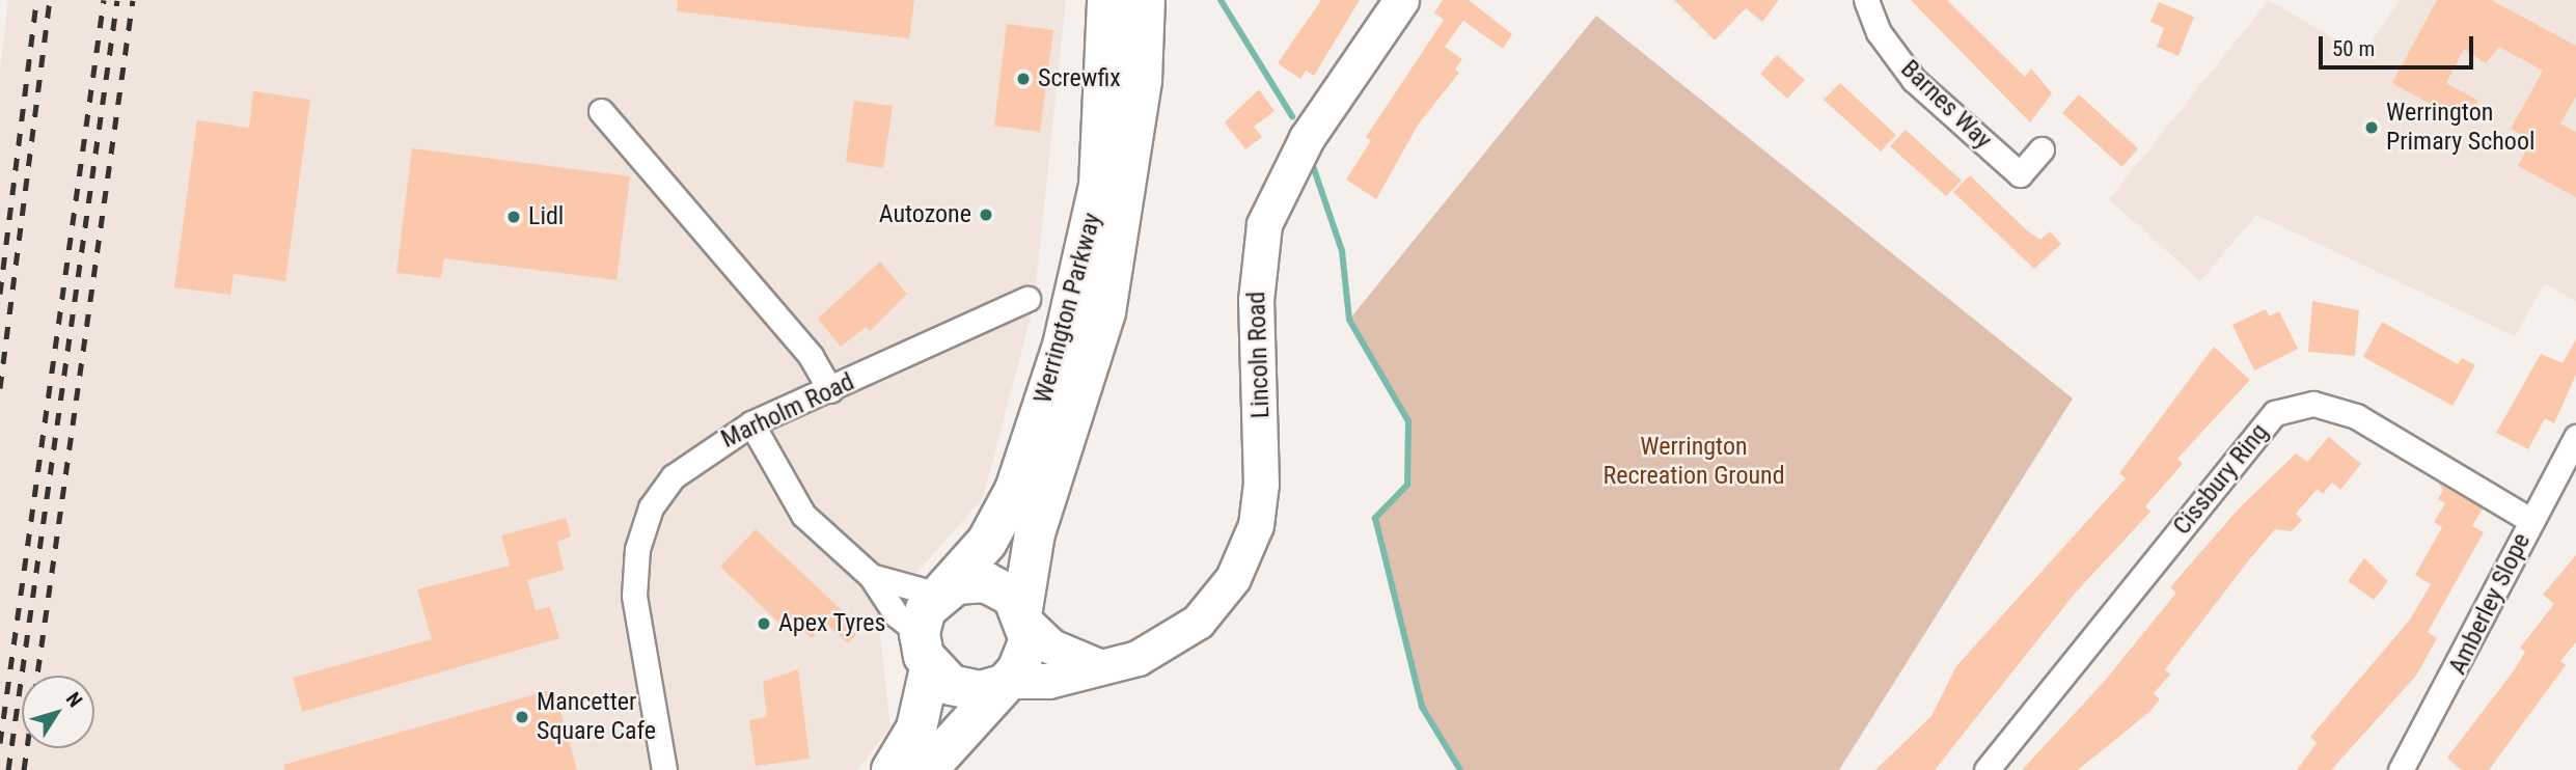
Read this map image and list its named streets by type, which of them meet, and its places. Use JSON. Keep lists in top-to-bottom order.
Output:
{
  "streets": {
    "highway": ["Werrington Parkway"],
    "street": [
      "Barnes Way",
      "Lincoln Road",
      "Marholm Road",
      "Cissbury Ring",
      "Amberley Slope"
    ]
  },
  "crossings": [
    ["Werrington Parkway", "Lincoln Road"],
    ["Cissbury Ring", "Amberley Slope"]
  ],
  "parks": ["Werrington Recreation Ground"],
  "places": [
    "Screwfix",
    "Werrington Primary School",
    "Autozone",
    "Lidl",
    "Apex Tyres",
    "Mancetter Square Cafe"
  ],
  "scale_bar": "50 m",
  "north": "top right"
}
